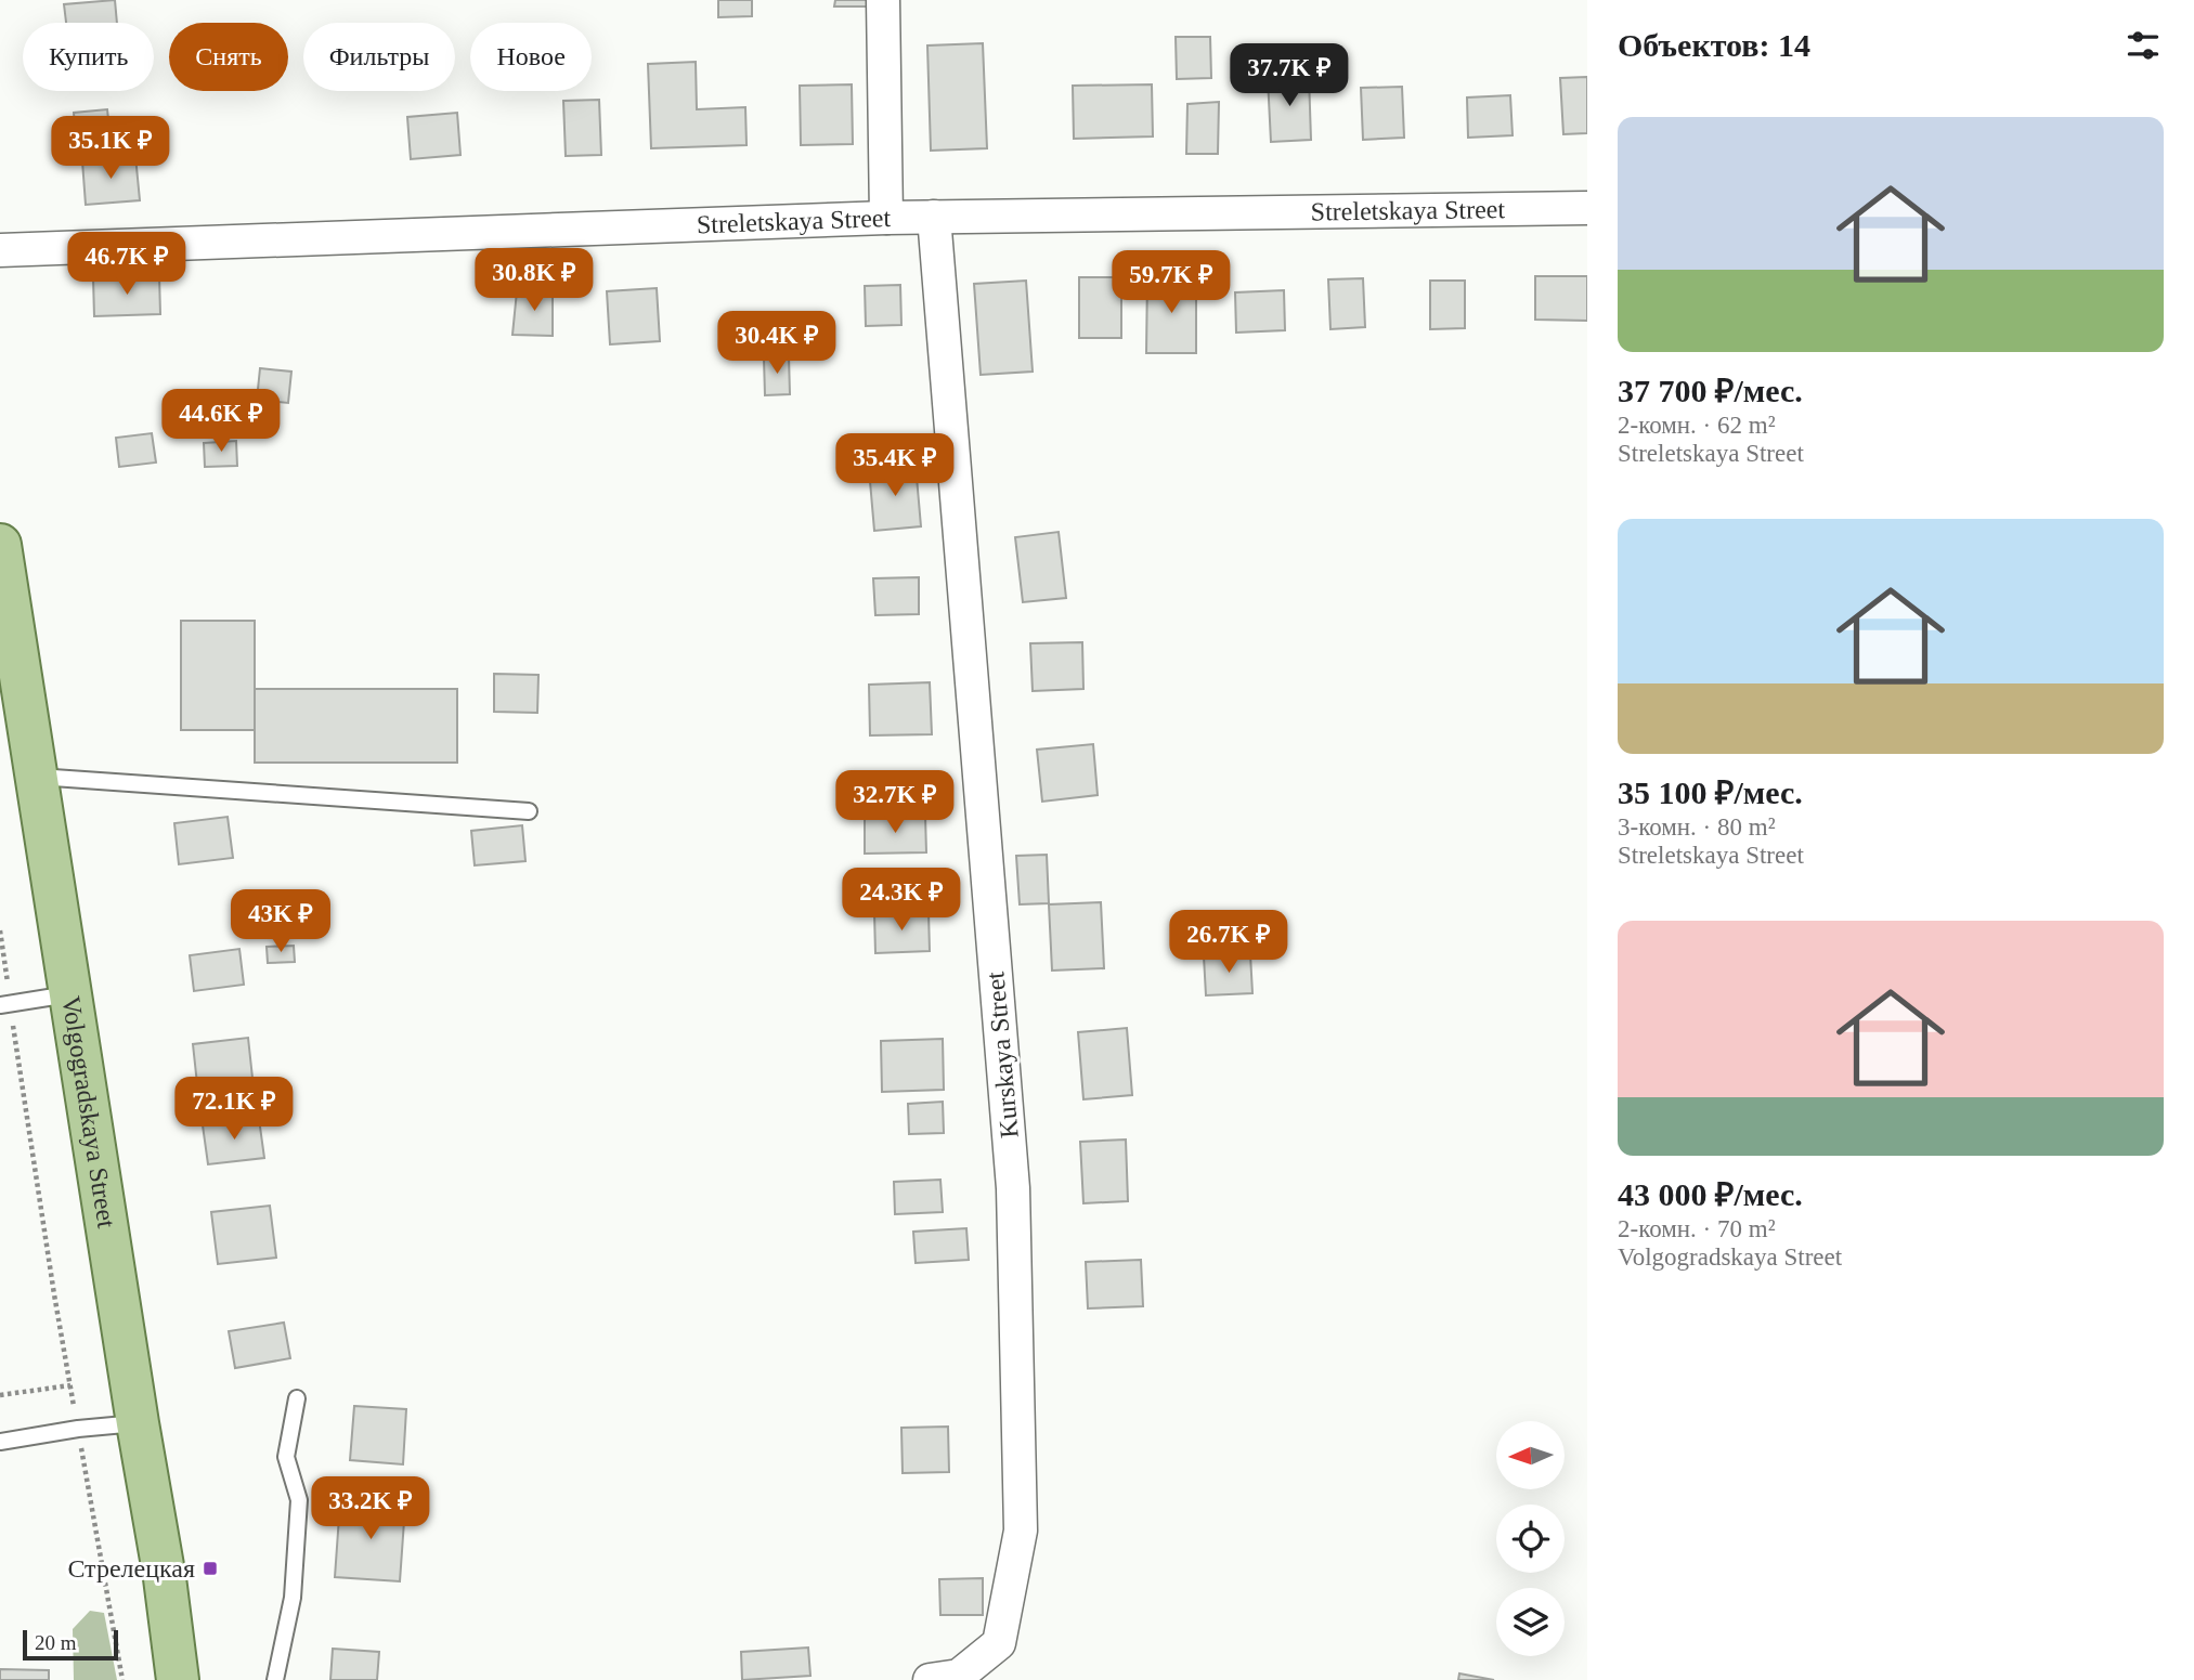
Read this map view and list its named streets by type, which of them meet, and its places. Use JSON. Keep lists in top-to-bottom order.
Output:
{
  "streets": {
    "main road": ["Volgogradskaya Street"],
    "street": ["Streletskaya Street", "Kurskaya Street"]
  },
  "crossings": [
    ["Streletskaya Street", "Kurskaya Street"]
  ],
  "places": {
    "transit": ["Стрелецкая"]
  },
  "scale_bar": "20 m",
  "north": "left",
  "page": {
    "heading": "Объектов: 14",
    "chip": [
      "Купить",
      "Снять",
      "Фильтры",
      "Новое"
    ],
    "price": [
      "37.7K ₽",
      "35.1K ₽",
      "46.7K ₽",
      "30.8K ₽",
      "59.7K ₽",
      "30.4K ₽",
      "44.6K ₽",
      "35.4K ₽",
      "32.7K ₽",
      "24.3K ₽",
      "43K ₽",
      "26.7K ₽",
      "72.1K ₽",
      "33.2K ₽"
    ],
    "list": [
      {
        "name": "37 700 ₽/мес.",
        "note": "2-комн. · 62 m² · Streletskaya Street"
      },
      {
        "name": "35 100 ₽/мес.",
        "note": "3-комн. · 80 m² · Streletskaya Street"
      },
      {
        "name": "43 000 ₽/мес.",
        "note": "2-комн. · 70 m² · Volgogradskaya Street"
      }
    ],
    "scale": "20 m"
  }
}
